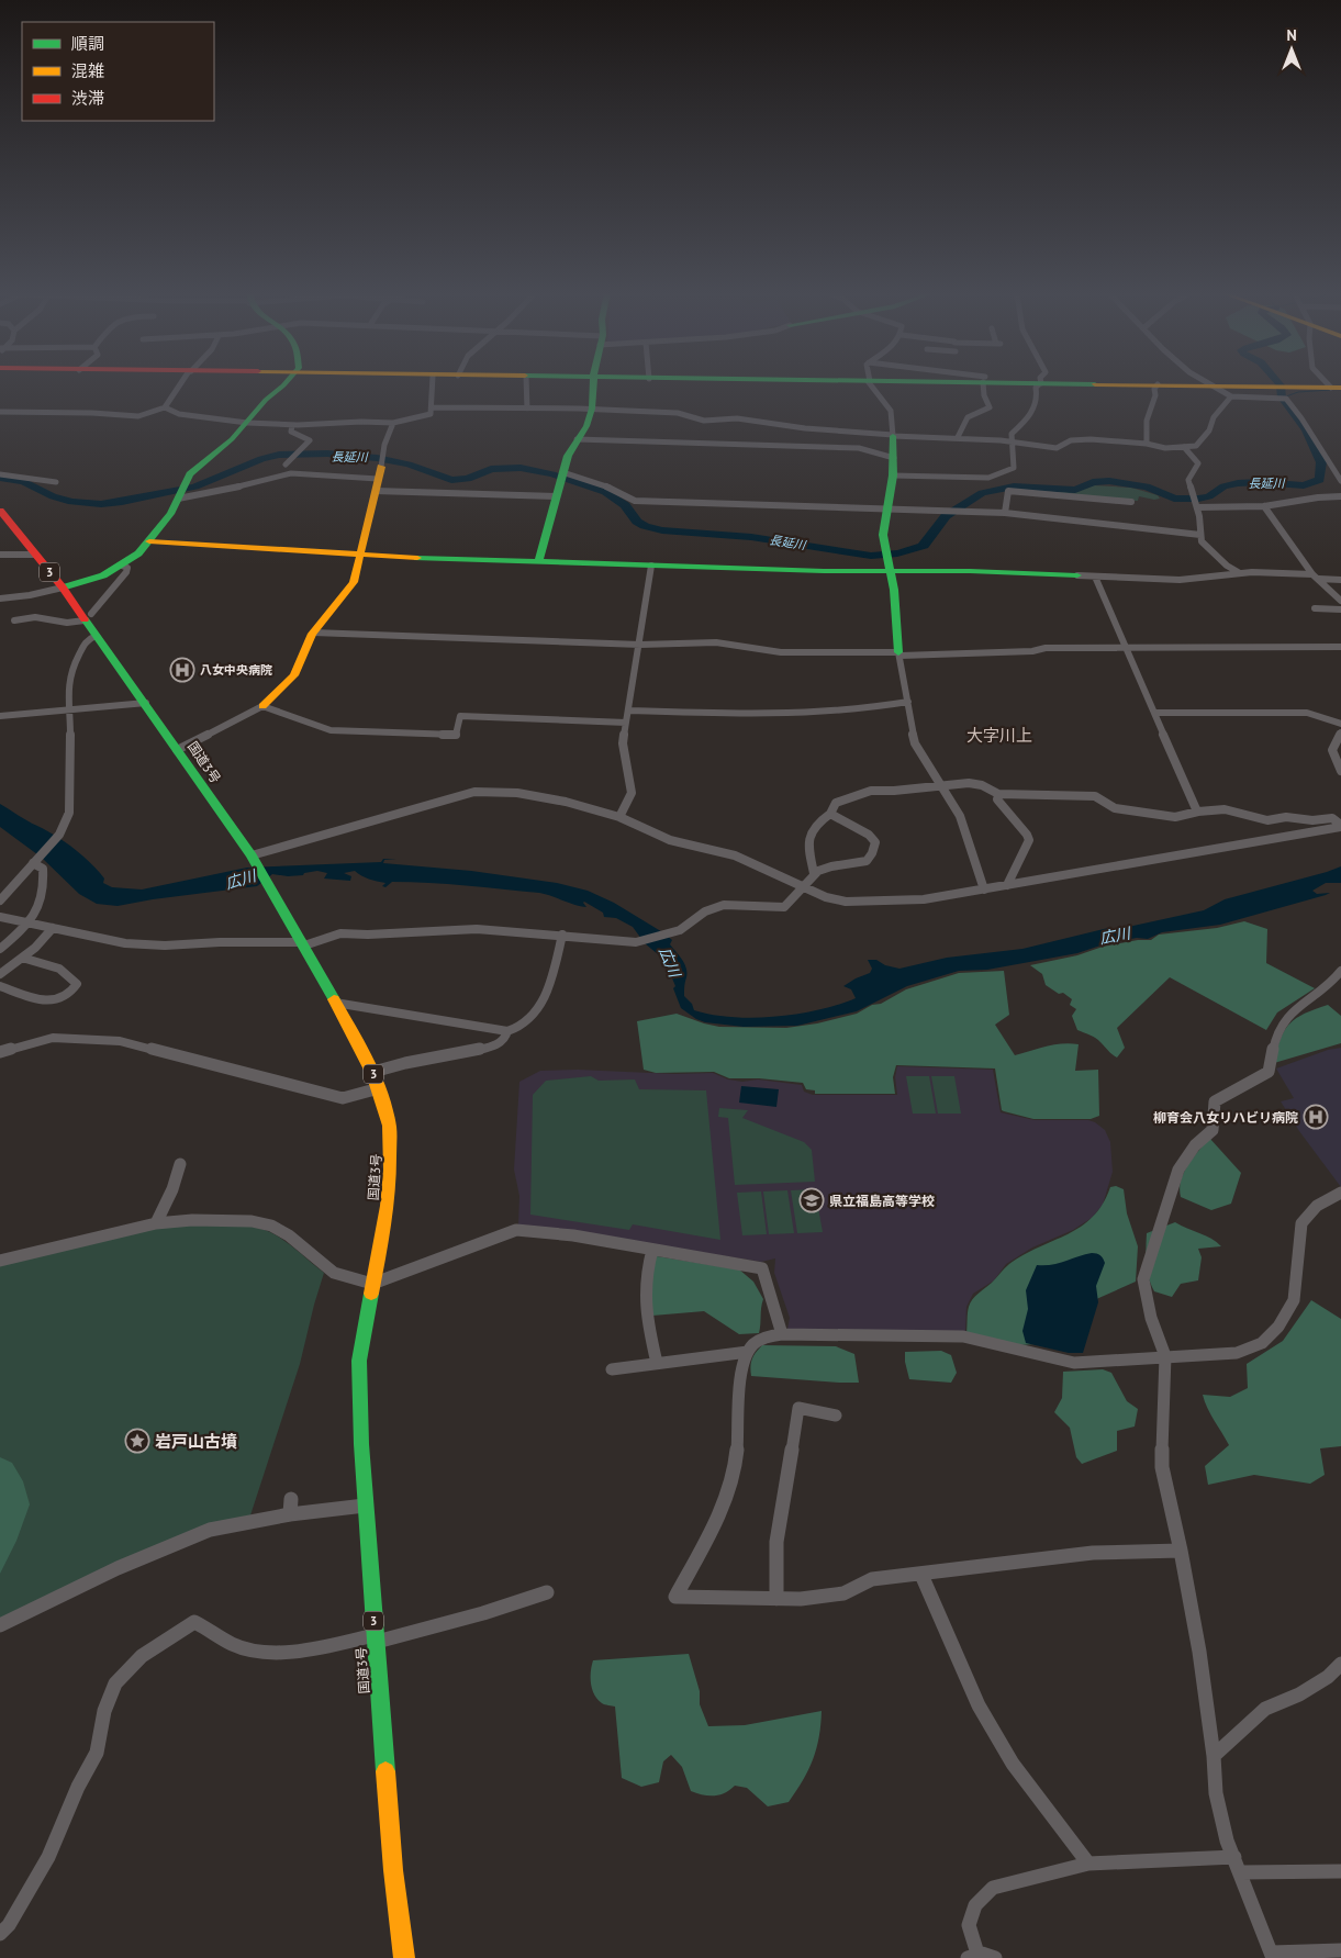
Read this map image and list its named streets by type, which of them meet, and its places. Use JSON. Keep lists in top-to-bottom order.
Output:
{
  "streets": {
    "main road": ["3", "国道3号"]
  },
  "districts": ["大字川上"],
  "water": ["長延川", "広川"],
  "places": {
    "hospital": ["八女中央病院", "柳育会八女リハビリ病院"],
    "school or university": ["県立福島高等学校"],
    "place": ["岩戸山古墳"]
  },
  "legend": ["順調", "混雑", "渋滞"],
  "north": "top"
}
